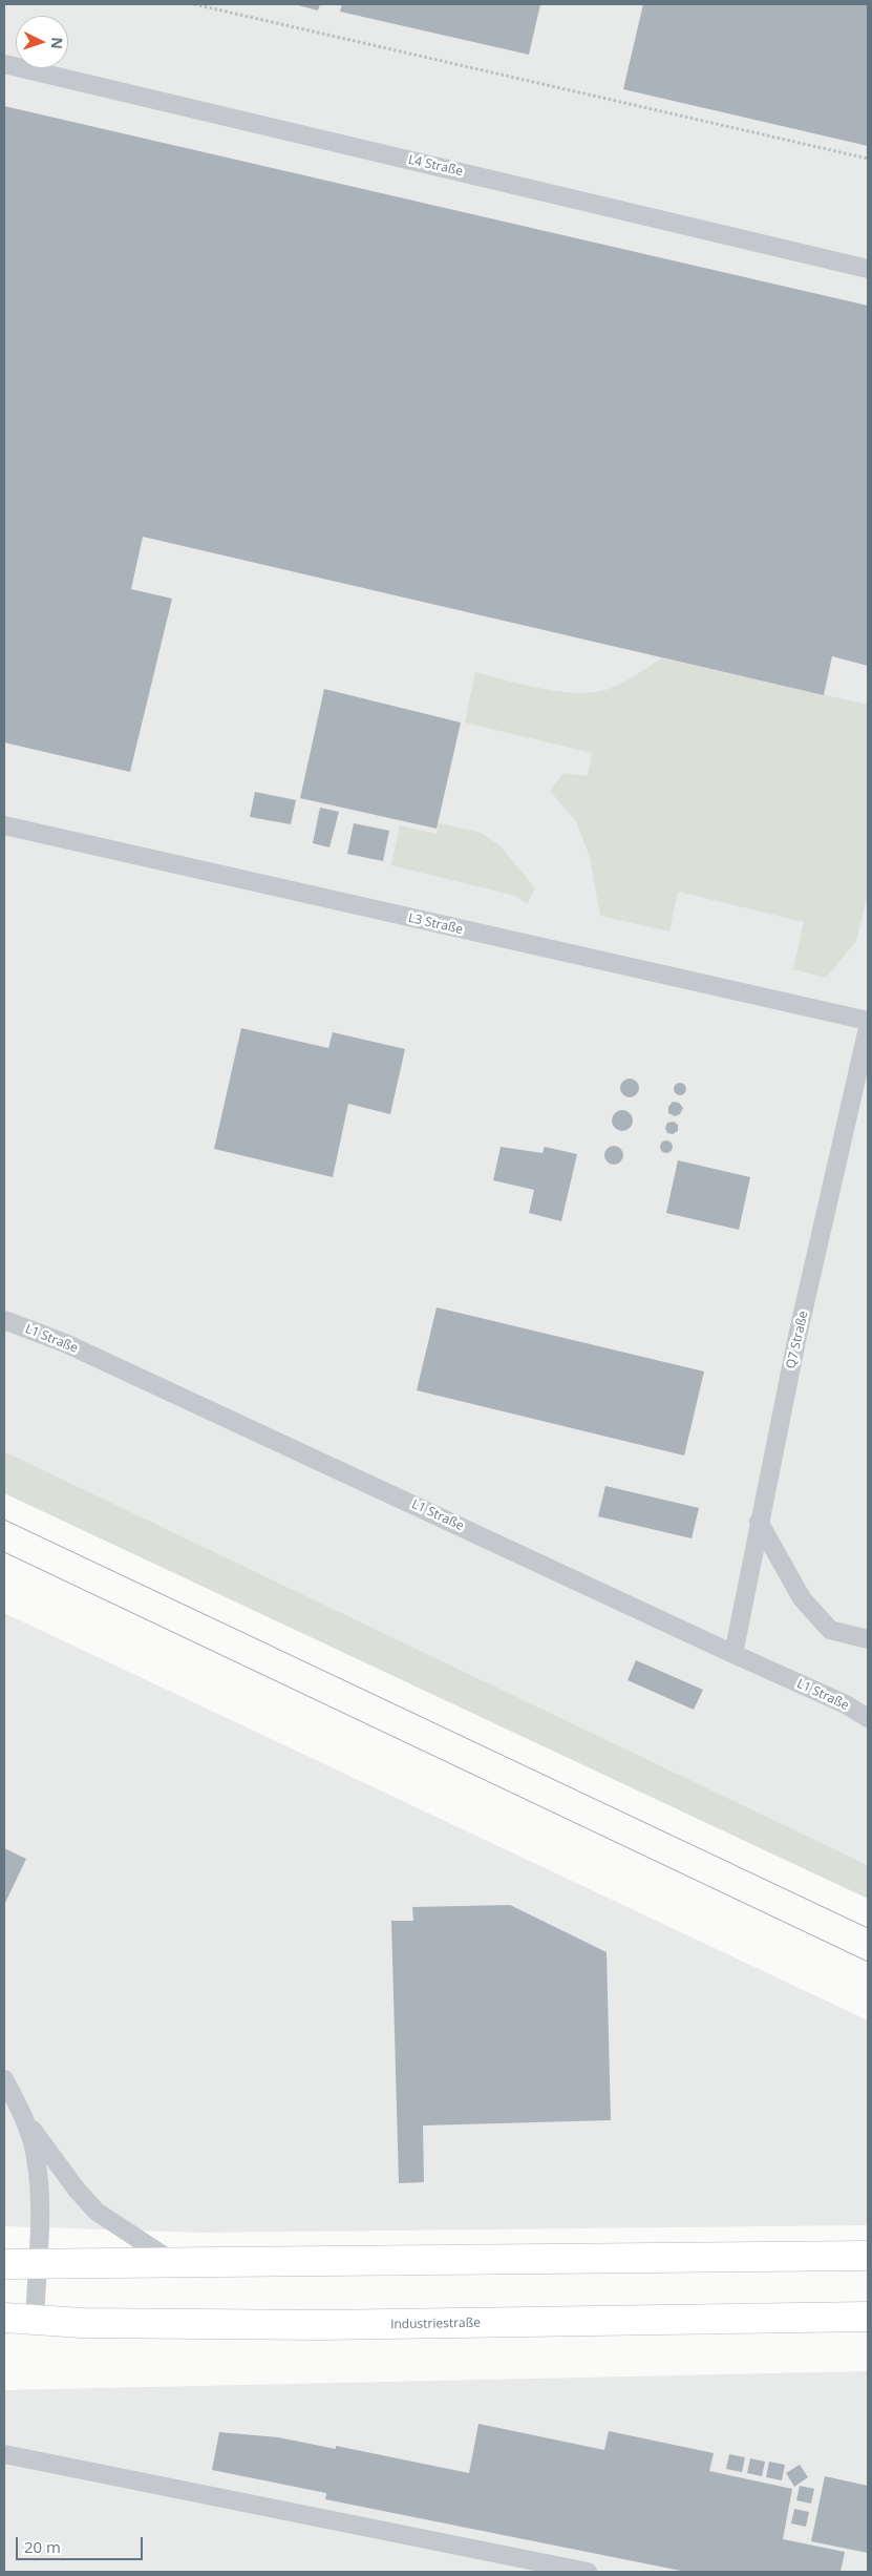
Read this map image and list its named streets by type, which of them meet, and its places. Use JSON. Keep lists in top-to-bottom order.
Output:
{
  "streets": {
    "main road": ["Industriestraße"],
    "lane": [
      "L4 Straße",
      "L3 Straße",
      "L1 Straße",
      "Q7 Straße"
    ]
  },
  "crossings": [
    ["L1 Straße", "Q7 Straße"]
  ],
  "scale_bar": "20 m",
  "north": "right"
}
